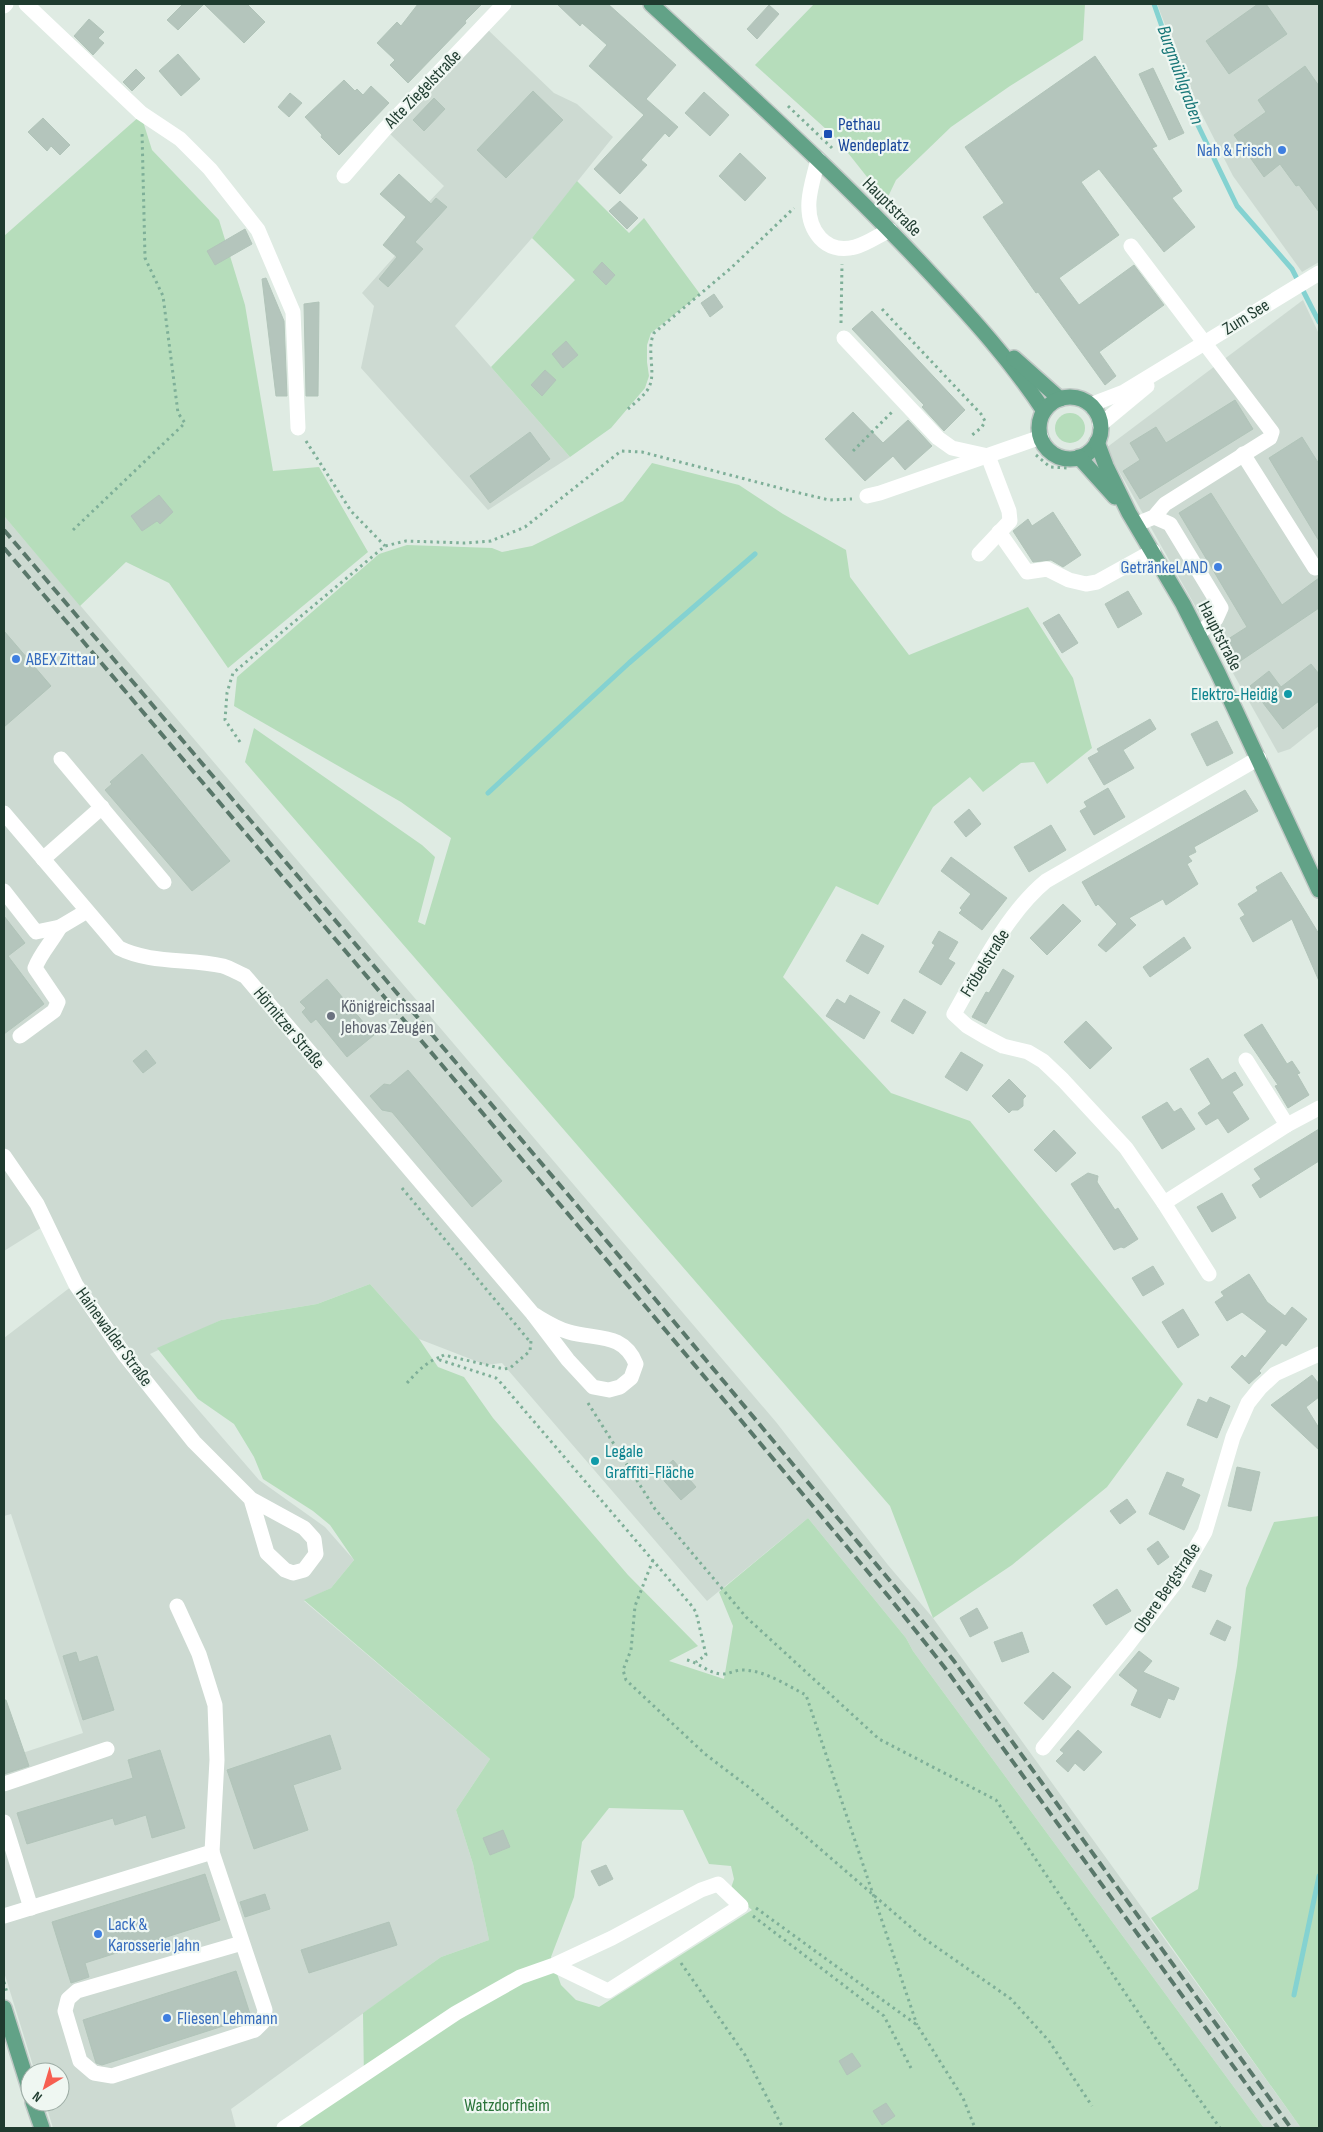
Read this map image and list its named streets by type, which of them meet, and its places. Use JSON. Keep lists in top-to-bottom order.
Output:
{
  "streets": {
    "main road": ["Hauptstraße"],
    "street": [
      "Alte Ziegelstraße",
      "Zum See",
      "Fröbelstraße",
      "Hörnitzer Straße",
      "Hainewalder Straße",
      "Obere Bergstraße"
    ]
  },
  "crossings": [
    ["Hauptstraße", "Zum See"],
    ["Hauptstraße", "Fröbelstraße"]
  ],
  "water": ["Burgmühlgraben"],
  "parks": ["Watzdorfheim"],
  "places": {
    "transit": ["Pethau Wendeplatz"],
    "other": [
      "Nah & Frisch",
      "GetränkeLAND",
      "ABEX Zittau",
      "Elektro-Heidig",
      "Königreichssaal Jehovas Zeugen",
      "Legale Graffiti-Fläche",
      "Lack & Karosserie Jahn",
      "Fliesen Lehmann"
    ]
  },
  "north": "bottom left"
}
